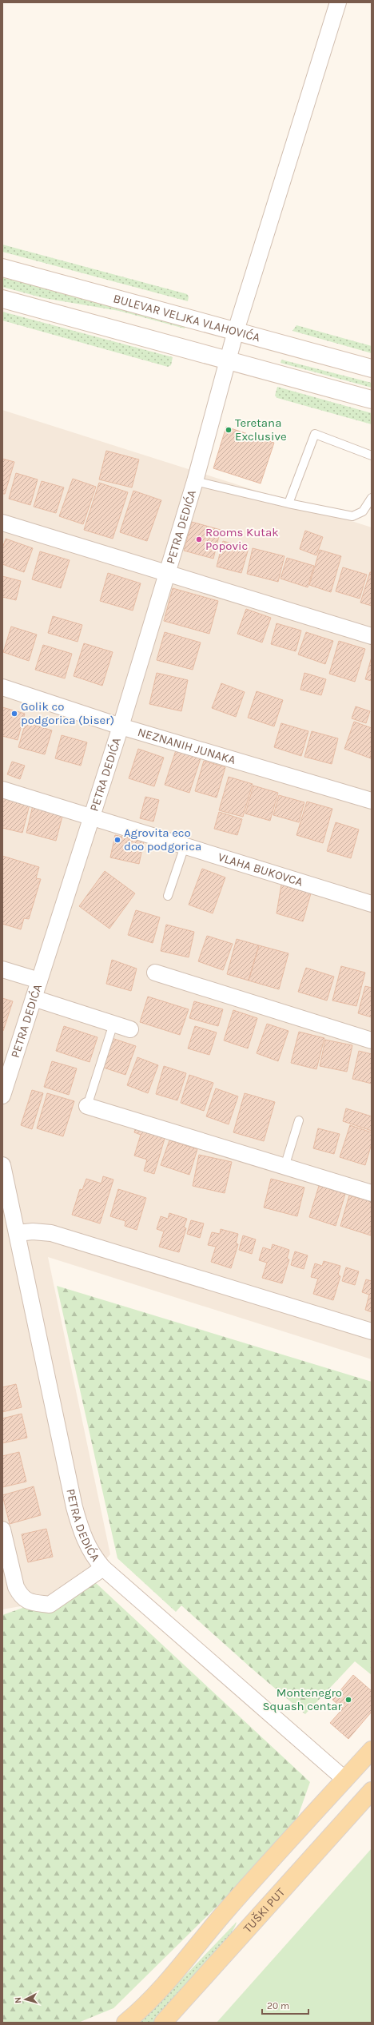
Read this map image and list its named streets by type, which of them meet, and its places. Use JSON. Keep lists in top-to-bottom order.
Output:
{
  "streets": {
    "main road": ["BULEVAR VELJKA VLAHOVIĆA", "TUŠKI PUT"],
    "street": ["PETRA DEDIĆA", "NEZNANIH JUNAKA", "VLAHA BUKOVCA"]
  },
  "crossings": [
    ["BULEVAR VELJKA VLAHOVIĆA", "PETRA DEDIĆA"],
    ["PETRA DEDIĆA", "NEZNANIH JUNAKA"],
    ["PETRA DEDIĆA", "VLAHA BUKOVCA"]
  ],
  "places": [
    "Teretana Exclusive",
    "Rooms Kutak Popovic",
    "Golik co podgorica (biser)",
    "Agrovita eco doo podgorica",
    "Montenegro Squash centar"
  ],
  "scale_bar": "20 m",
  "north": "left"
}
